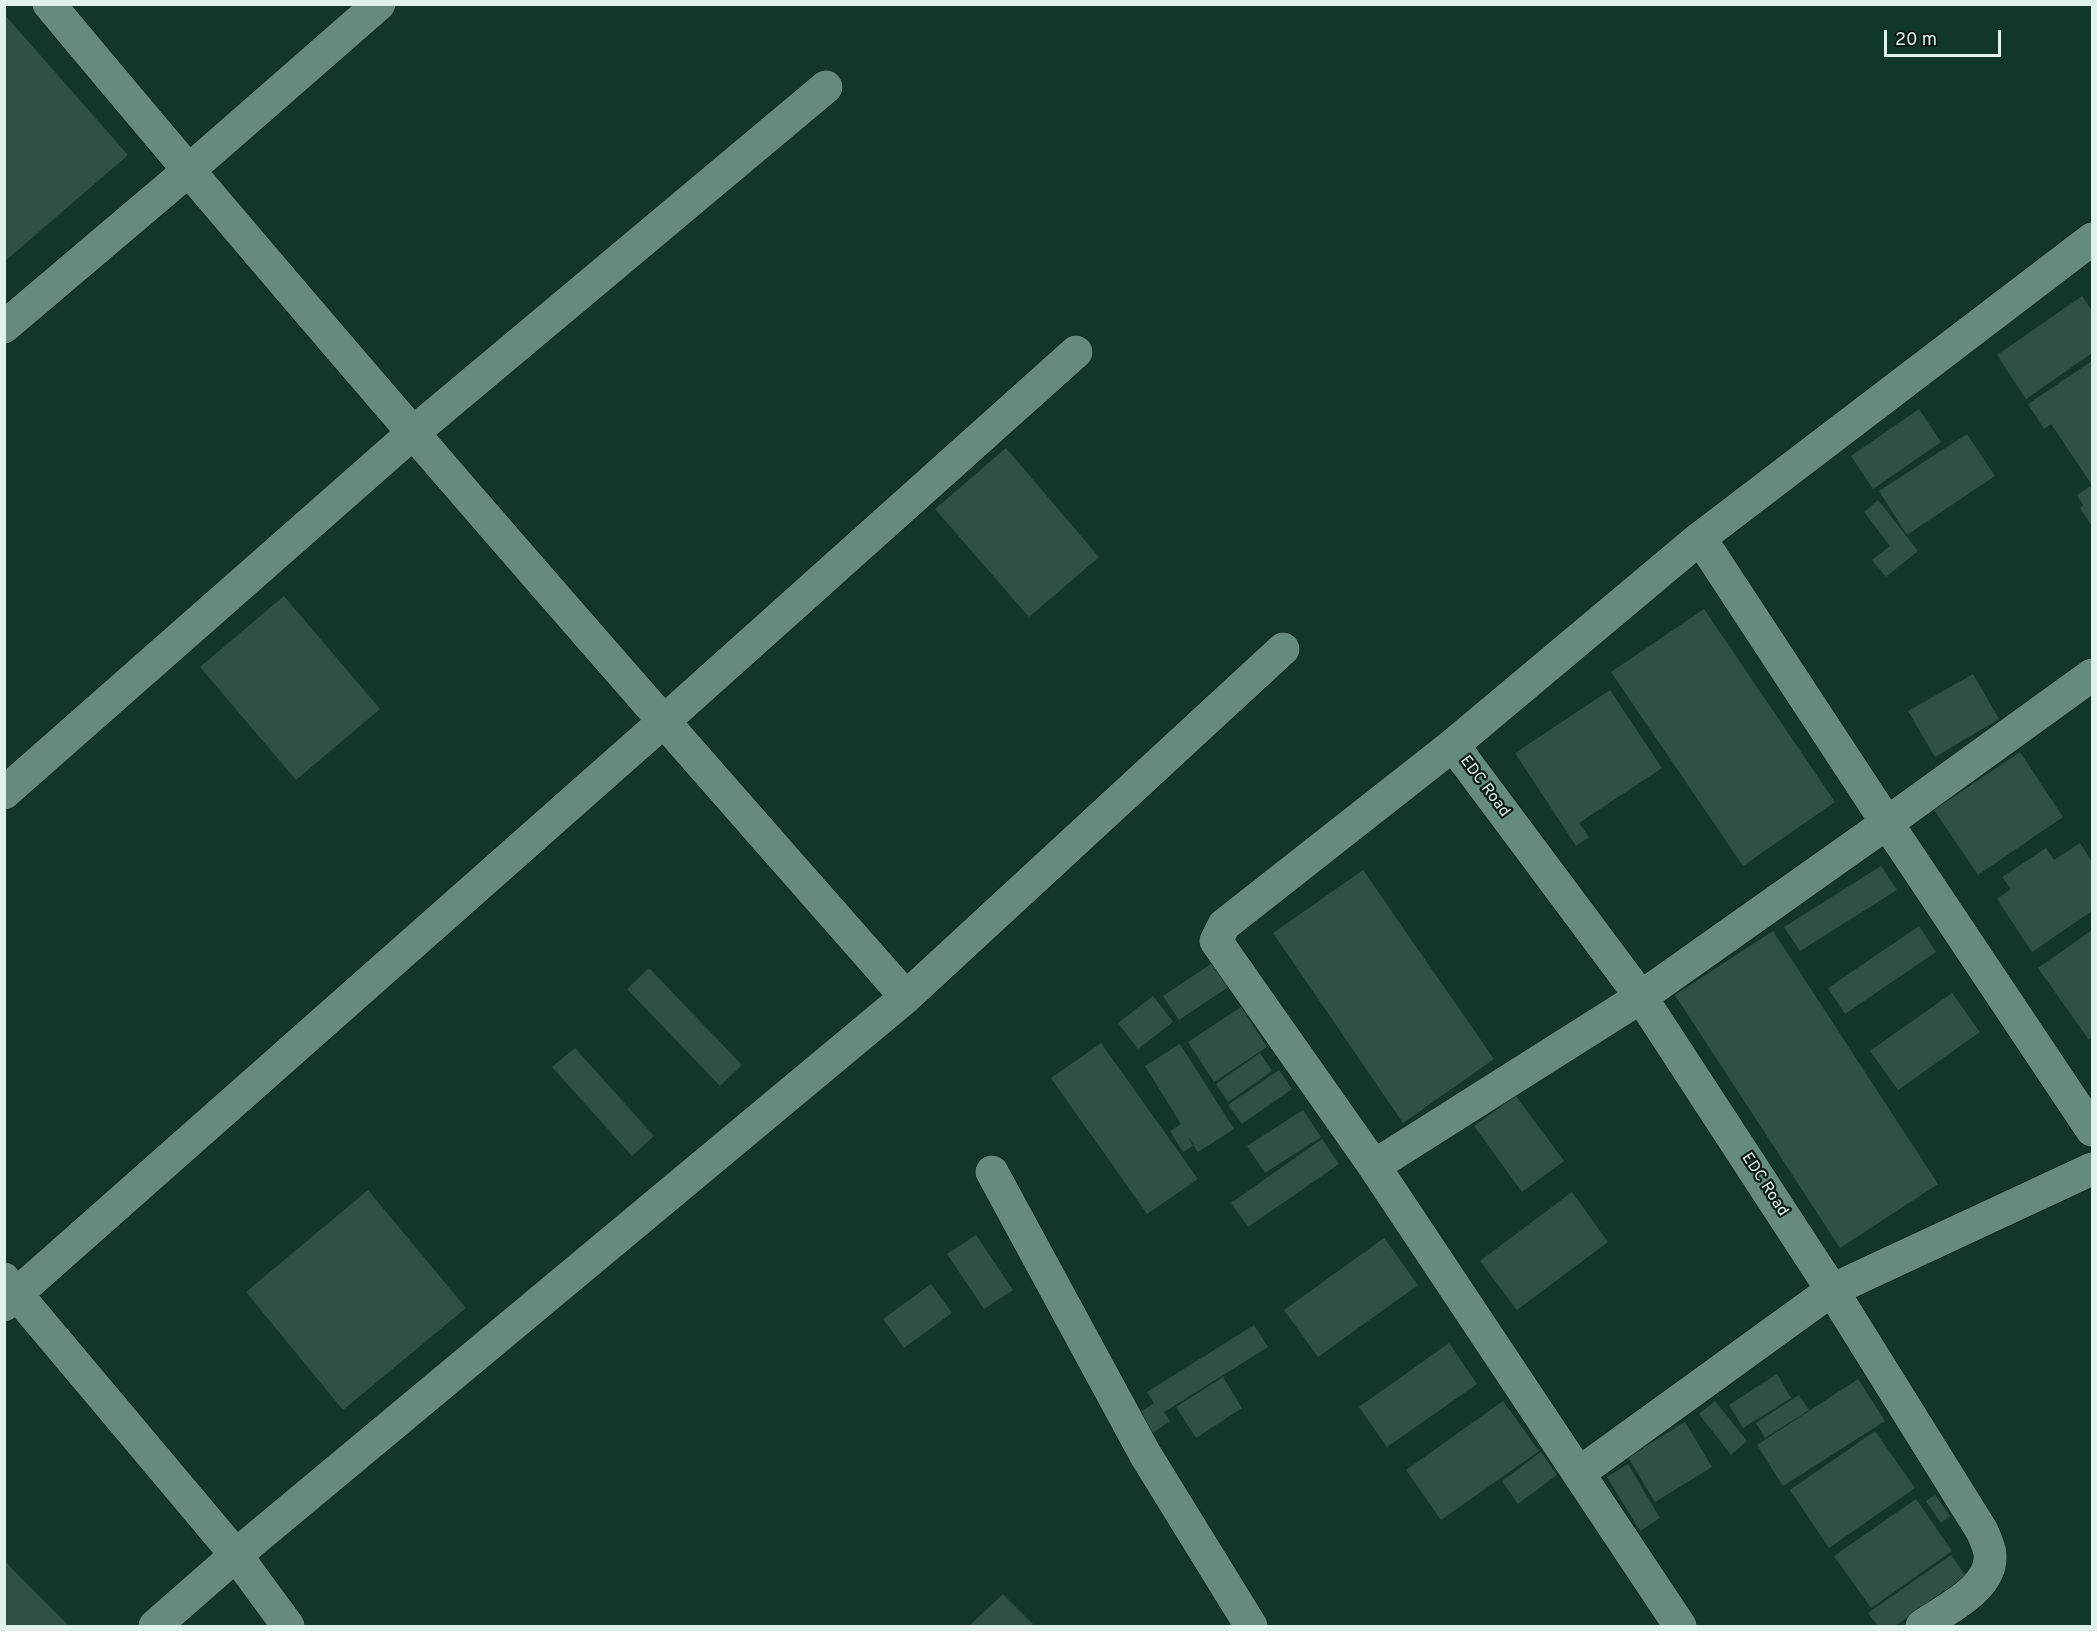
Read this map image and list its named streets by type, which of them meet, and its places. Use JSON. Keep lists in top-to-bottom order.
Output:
{
  "streets": {
    "street": ["EDC Road"]
  },
  "scale_bar": "20 m"
}
